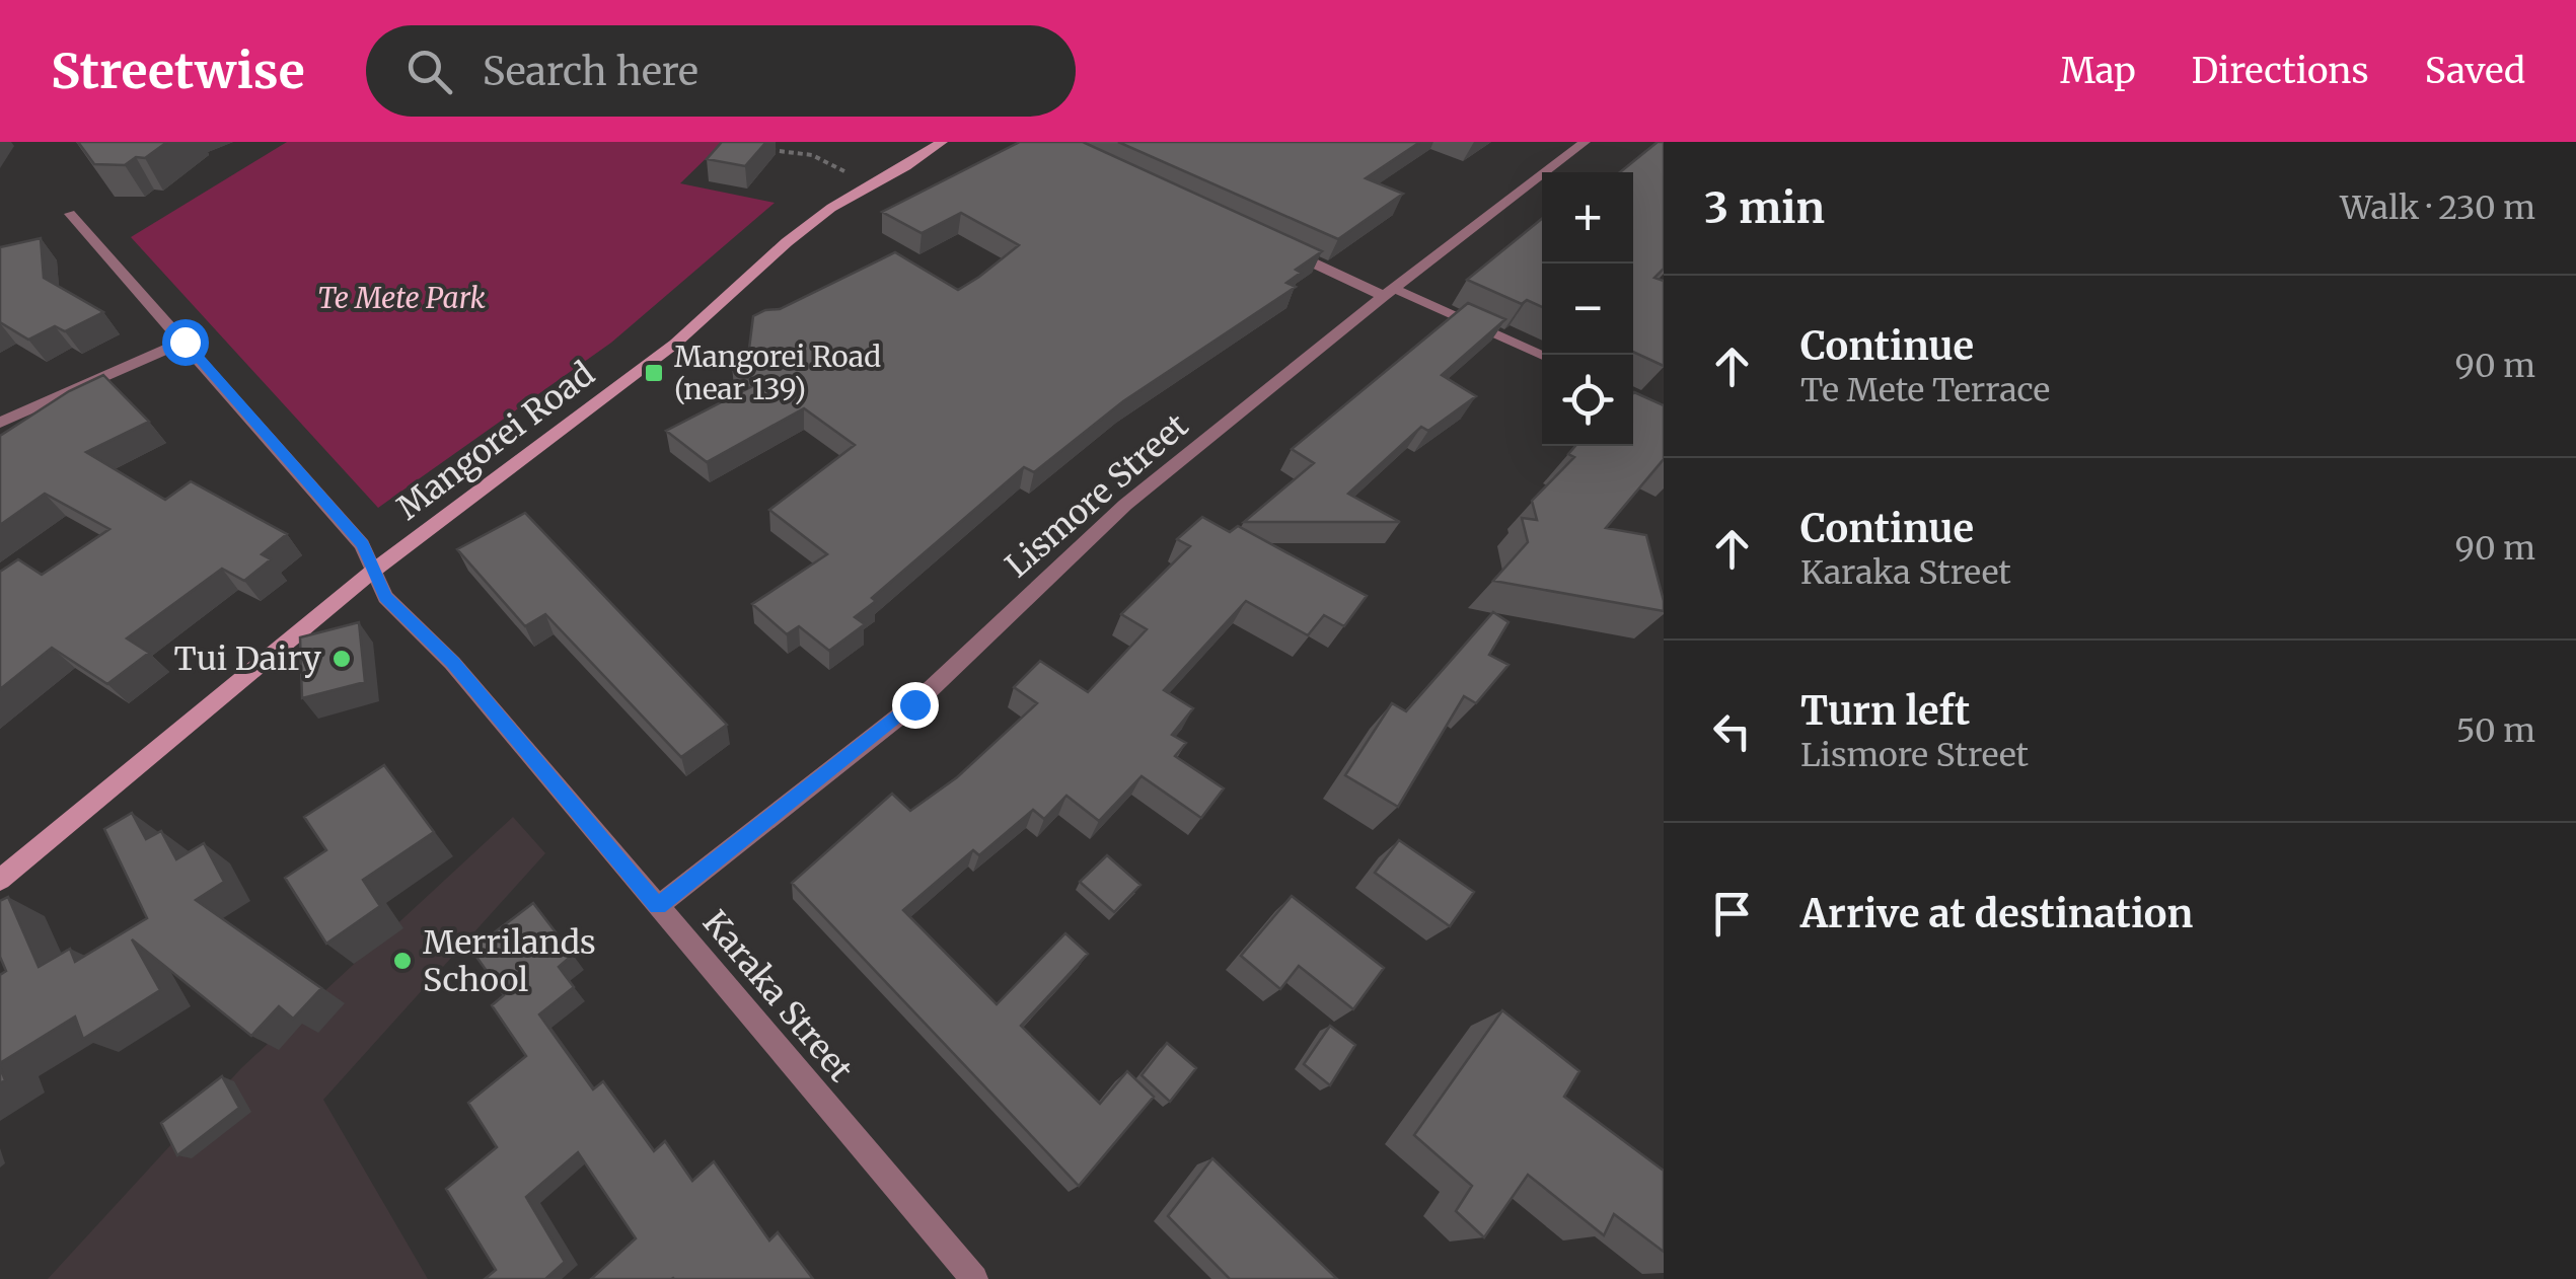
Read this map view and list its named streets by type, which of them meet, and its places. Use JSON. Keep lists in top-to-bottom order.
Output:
{
  "streets": {
    "main road": ["Mangorei Road"],
    "street": ["Lismore Street", "Karaka Street"]
  },
  "crossings": [
    ["Mangorei Road", "Karaka Street"],
    ["Lismore Street", "Karaka Street"]
  ],
  "parks": ["Te Mete Park"],
  "places": {
    "transit": ["Mangorei Road (near 139)"],
    "other": ["Tui Dairy", "Merrilands School"]
  },
  "page": {
    "header": "Streetwise",
    "search": "Search here",
    "nav": ["Map", "Directions", "Saved"],
    "heading": ["3 min", "Walk · 230 m"],
    "map_buttons": ["+", "−"],
    "list": [
      ["Continue", "Te Mete Terrace", "90 m"],
      ["Continue", "Karaka Street", "90 m"],
      ["Turn left", "Lismore Street", "50 m"],
      "Arrive at destination"
    ]
  }
}
